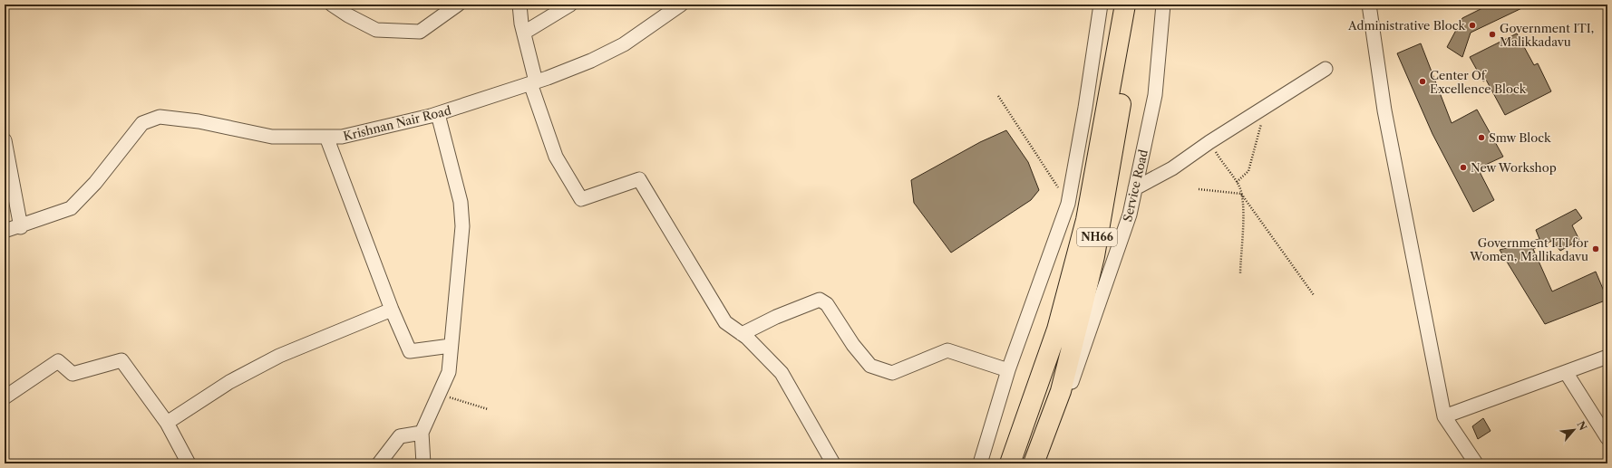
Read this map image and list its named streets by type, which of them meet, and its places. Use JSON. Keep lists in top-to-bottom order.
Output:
{
  "streets": {
    "highway": ["NH66"],
    "street": ["Krishnan Nair Road", "Service Road"]
  },
  "places": [
    "Administrative Block",
    "Government ITI, Malikkadavu",
    "Center Of Excellence Block",
    "Smw Block",
    "New Workshop",
    "Government ITI for Women, Mallikadavu"
  ],
  "north": "top right"
}
